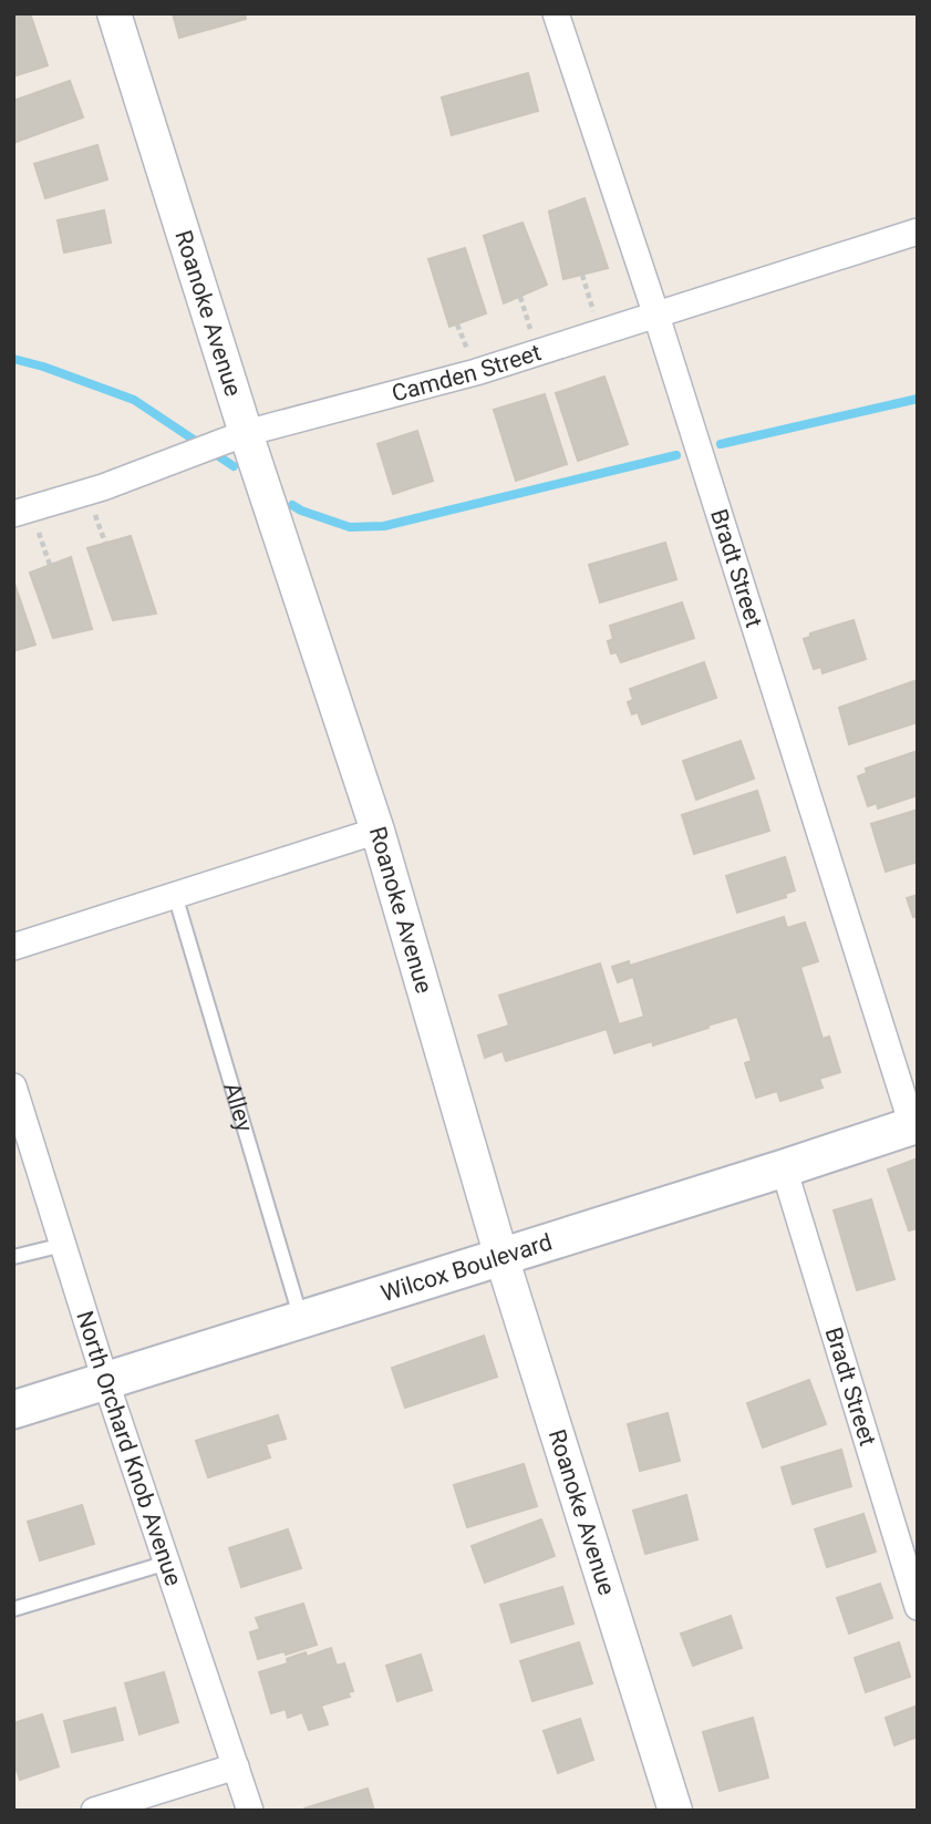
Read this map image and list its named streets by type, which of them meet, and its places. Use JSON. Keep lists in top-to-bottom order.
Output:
{
  "streets": {
    "main road": ["Wilcox Boulevard"],
    "street": [
      "Roanoke Avenue",
      "Camden Street",
      "Bradt Street",
      "North Orchard Knob Avenue"
    ],
    "lane": ["Alley"]
  },
  "crossings": [
    ["Roanoke Avenue", "Camden Street"],
    ["Roanoke Avenue", "Wilcox Boulevard"],
    ["Camden Street", "Bradt Street"],
    ["Bradt Street", "Wilcox Boulevard"],
    ["Alley", "Wilcox Boulevard"],
    ["Wilcox Boulevard", "North Orchard Knob Avenue"]
  ]
}
